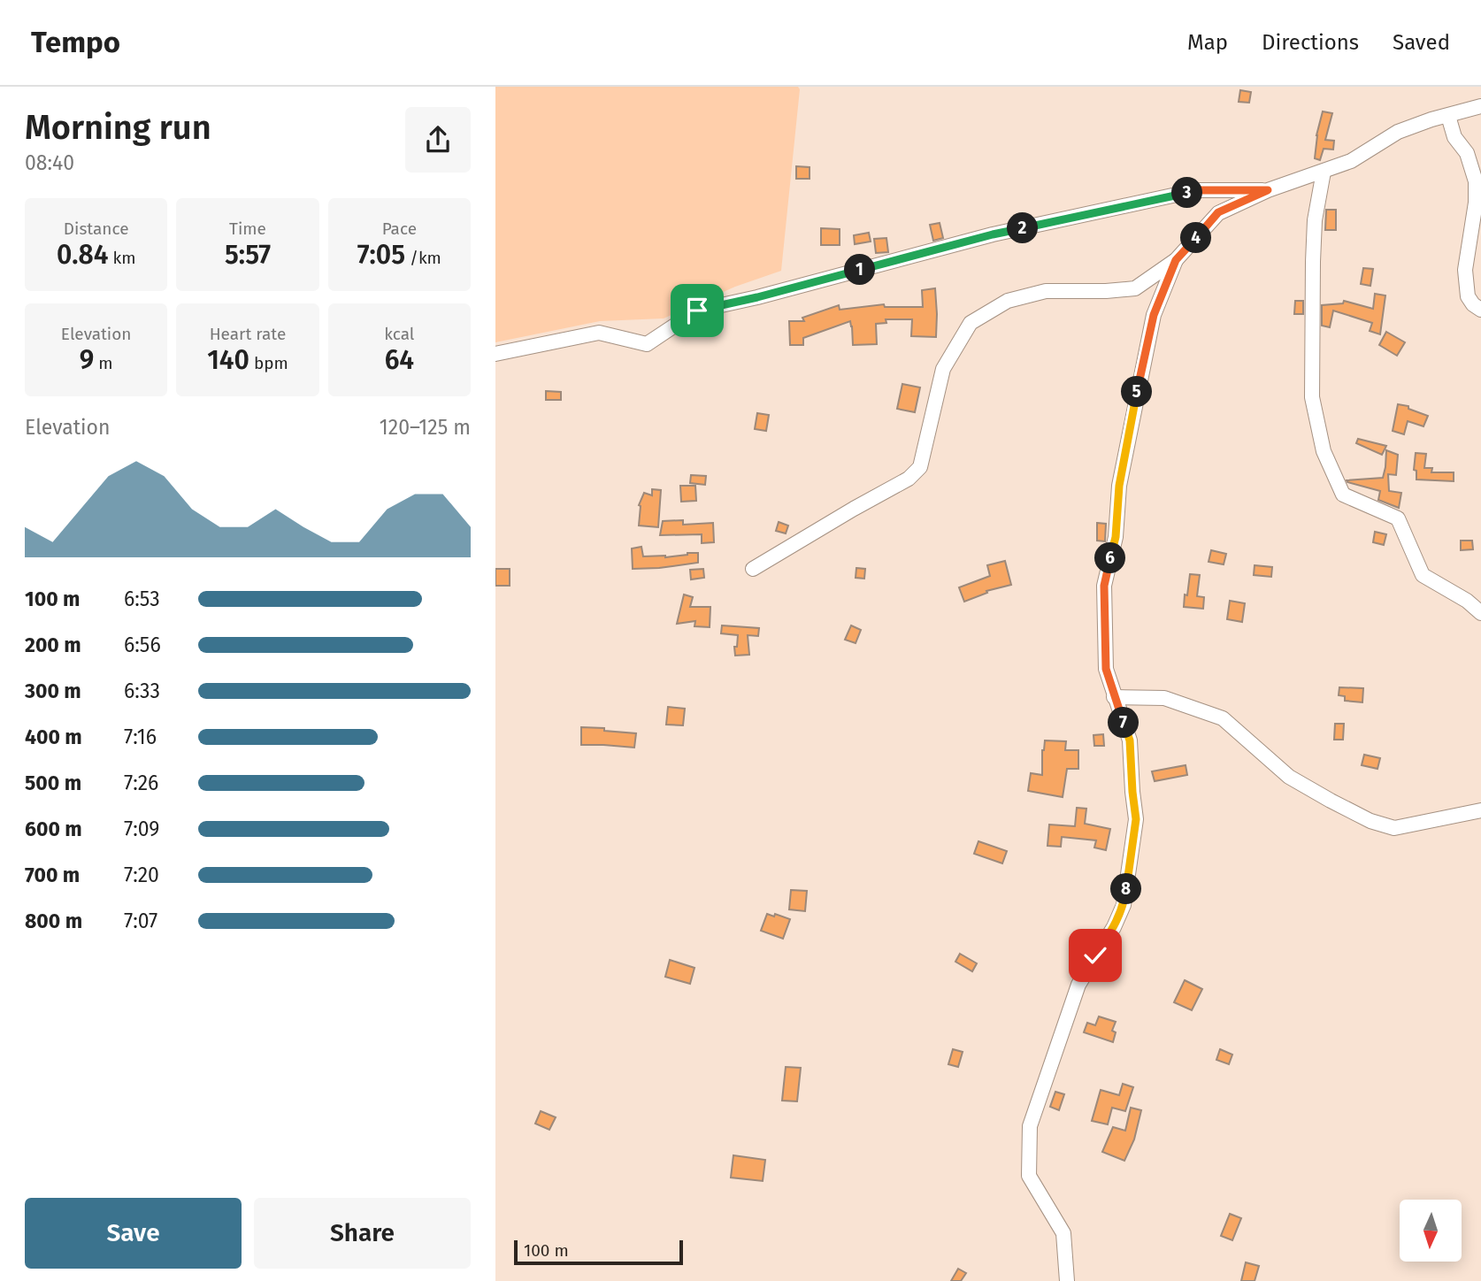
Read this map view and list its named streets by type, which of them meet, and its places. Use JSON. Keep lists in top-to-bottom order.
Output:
{
  "scale_bar": "100 m",
  "north": "bottom",
  "page": {
    "header": "Tempo",
    "nav": ["Map", "Directions", "Saved"],
    "heading": ["Morning run", "08:40"],
    "pins": [
      "3",
      "2",
      "4",
      "1",
      "5",
      "6",
      "7",
      "8"
    ],
    "stats": [
      ["Distance", "0.84 km"],
      ["Time", "5:57"],
      ["Pace", "7:05 /km"],
      ["Elevation", "9 m"],
      ["Heart rate", "140 bpm"],
      ["kcal", "64"]
    ],
    "chart": ["Elevation", "120–125 m"],
    "list": [
      {
        "name": "100 m",
        "note": "6:53"
      },
      {
        "name": "200 m",
        "note": "6:56"
      },
      {
        "name": "300 m",
        "note": "6:33"
      },
      {
        "name": "400 m",
        "note": "7:16"
      },
      {
        "name": "500 m",
        "note": "7:26"
      },
      {
        "name": "600 m",
        "note": "7:09"
      },
      {
        "name": "700 m",
        "note": "7:20"
      },
      {
        "name": "800 m",
        "note": "7:07"
      }
    ],
    "buttons": ["Save", "Share"],
    "scale": "100 m"
  }
}
